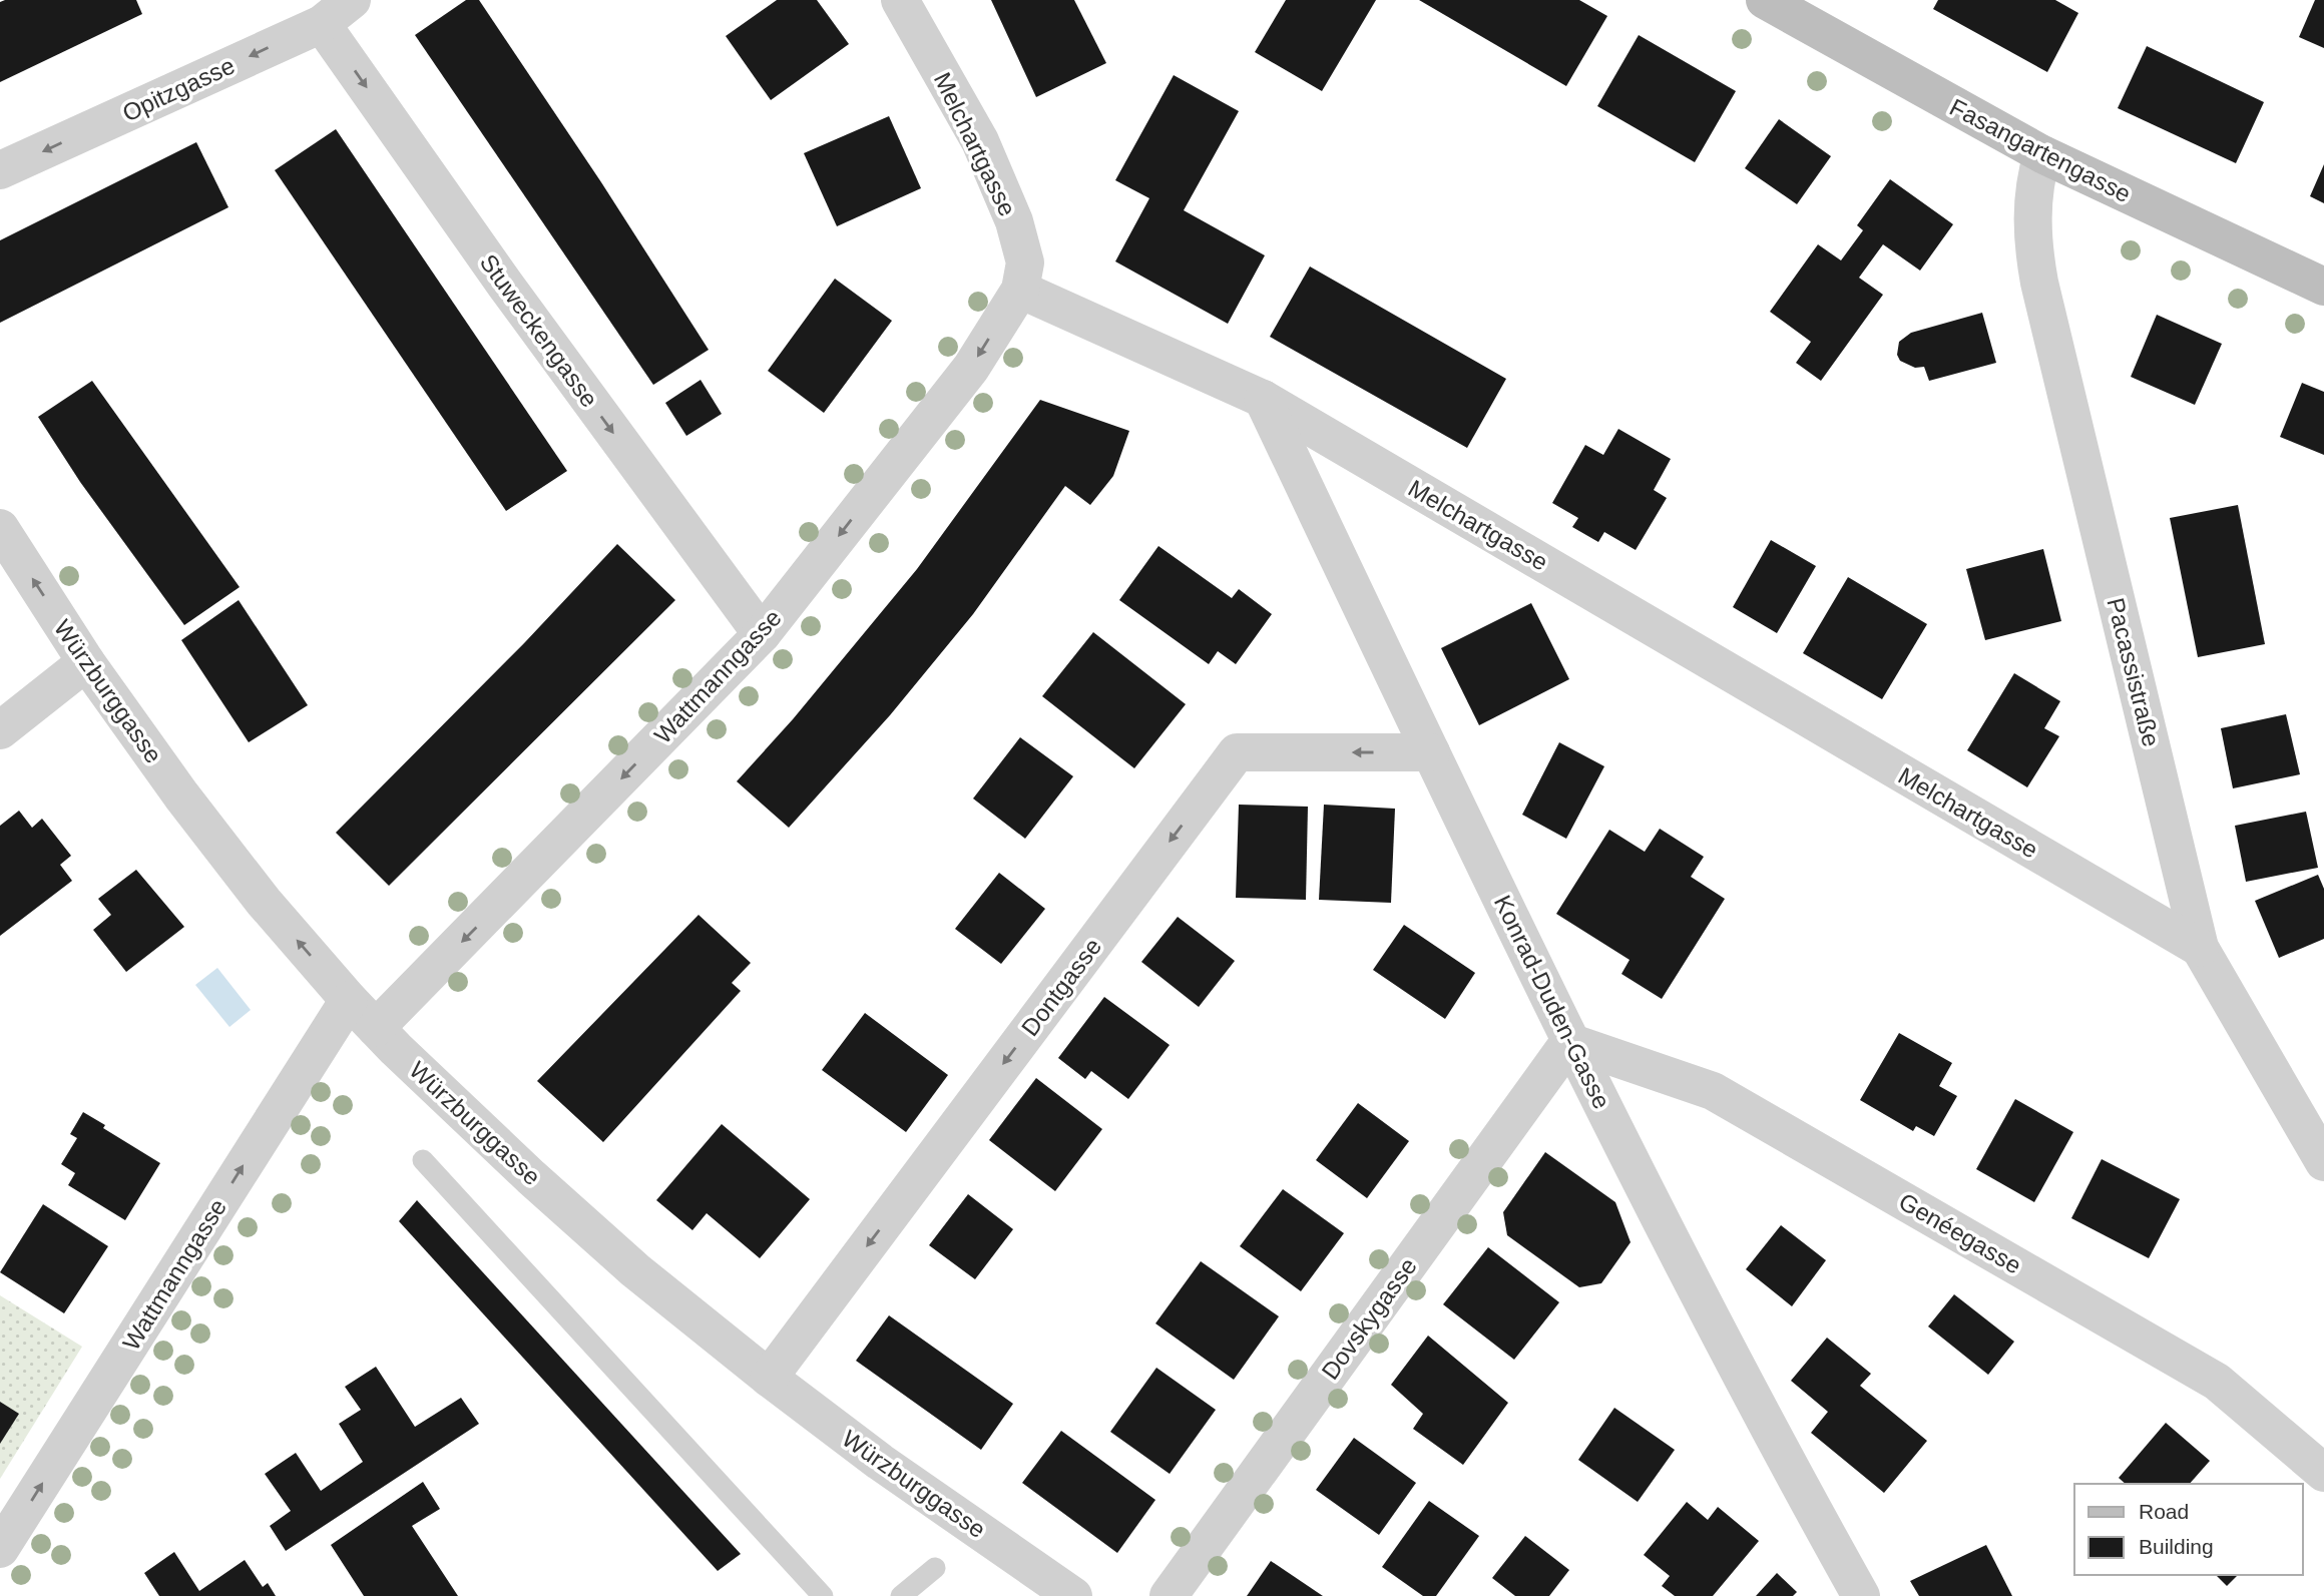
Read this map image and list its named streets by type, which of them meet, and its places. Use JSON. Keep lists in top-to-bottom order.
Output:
{
  "streets": {
    "main road": ["Fasangartengasse"],
    "street": [
      "Opitzgasse",
      "Melchartgasse",
      "Stuweckengasse",
      "Pacassistraße",
      "Wattmanngasse",
      "Würzburggasse",
      "Dontgasse",
      "Konrad-Duden-Gasse",
      "Genéegasse",
      "Dovskygasse"
    ]
  },
  "crossings": [
    ["Opitzgasse", "Stuweckengasse"],
    ["Melchartgasse", "Pacassistraße"],
    ["Melchartgasse", "Wattmanngasse"],
    ["Melchartgasse", "Konrad-Duden-Gasse"],
    ["Fasangartengasse", "Pacassistraße"],
    ["Stuweckengasse", "Wattmanngasse"],
    ["Wattmanngasse", "Würzburggasse"],
    ["Würzburggasse", "Dontgasse"],
    ["Dontgasse", "Konrad-Duden-Gasse"],
    ["Konrad-Duden-Gasse", "Genéegasse"],
    ["Konrad-Duden-Gasse", "Dovskygasse"],
    ["Genéegasse", "Dovskygasse"]
  ],
  "one_way": [
    "Opitzgasse",
    "Stuweckengasse",
    "Würzburggasse",
    "Dontgasse"
  ],
  "legend": ["Road", "Building"]
}
